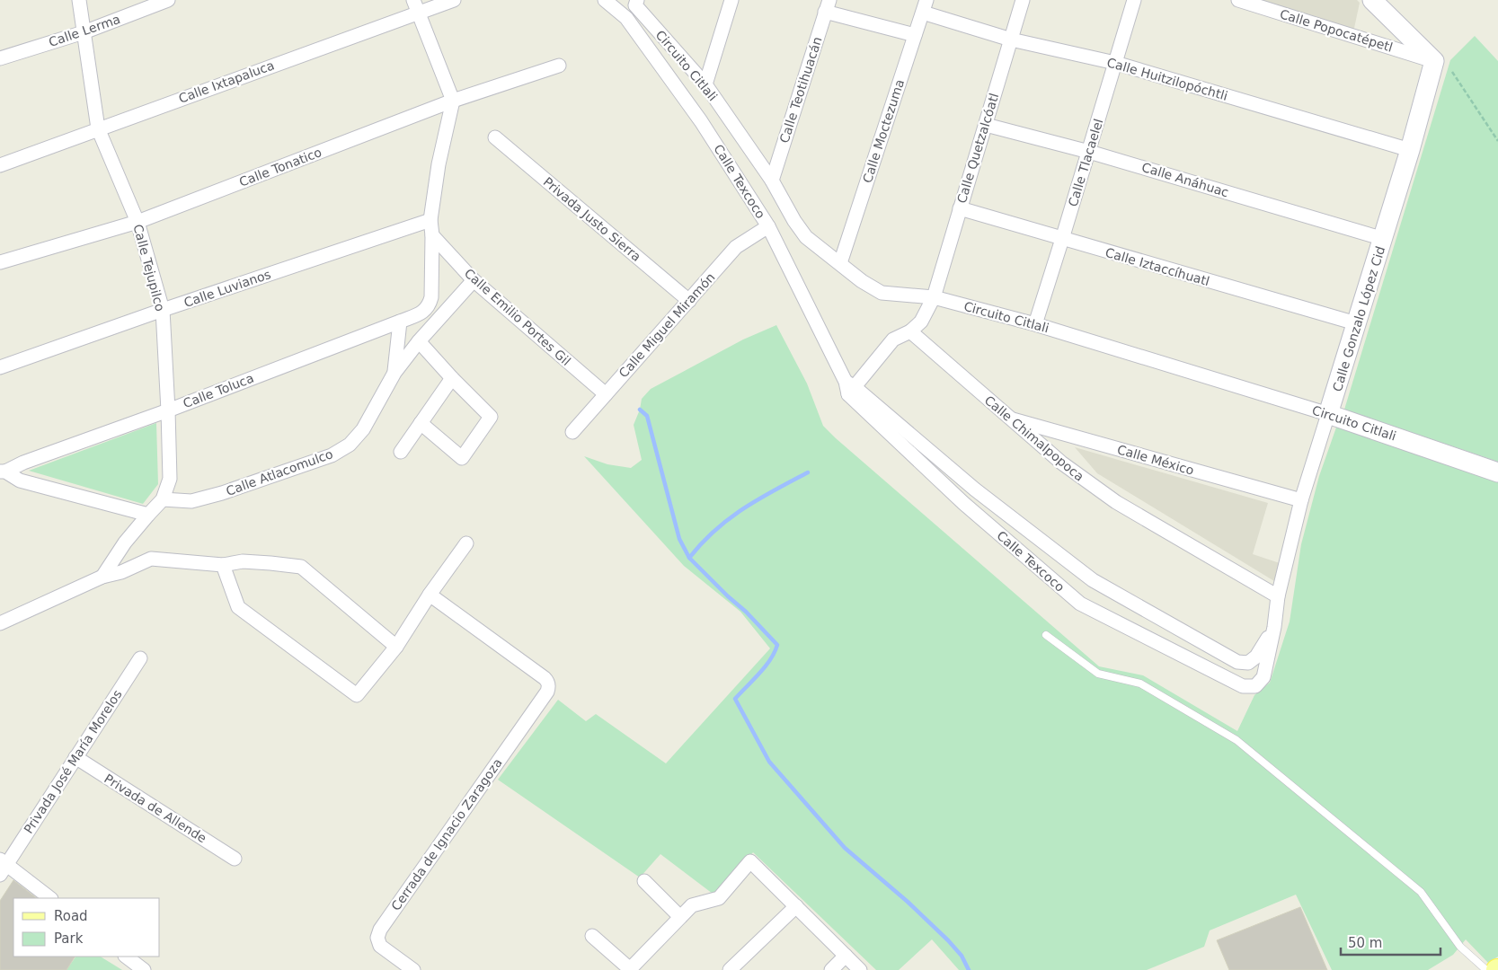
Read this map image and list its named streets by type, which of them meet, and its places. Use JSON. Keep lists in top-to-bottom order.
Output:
{
  "streets": {
    "street": [
      "Calle Lerma",
      "Calle Popocatépetl",
      "Circuito Citlali",
      "Calle Huitzilopóchtli",
      "Calle Ixtapaluca",
      "Calle Teotihuacán",
      "Calle Moctezuma",
      "Calle Quetzalcóatl",
      "Calle Tlacaelel",
      "Calle Tonatico",
      "Calle Anáhuac",
      "Calle Texcoco",
      "Privada Justo Sierra",
      "Calle Iztaccíhuatl",
      "Calle Tejupilco",
      "Calle Luvianos",
      "Calle Emilio Portes Gil",
      "Calle Gonzalo López Cid",
      "Calle Miguel Miramón",
      "Calle Toluca",
      "Calle Chimalpopoca",
      "Calle México",
      "Calle Atlacomulco",
      "Privada José María Morelos",
      "Privada de Allende",
      "Cerrada de Ignacio Zaragoza"
    ]
  },
  "crossings": [
    ["Calle Lerma", "Calle Tejupilco"],
    ["Calle Popocatépetl", "Calle Gonzalo López Cid"],
    ["Circuito Citlali", "Calle Teotihuacán"],
    ["Circuito Citlali", "Calle Moctezuma"],
    ["Circuito Citlali", "Calle Quetzalcóatl"],
    ["Circuito Citlali", "Calle Tlacaelel"],
    ["Circuito Citlali", "Calle Gonzalo López Cid"],
    ["Calle Huitzilopóchtli", "Calle Moctezuma"],
    ["Calle Huitzilopóchtli", "Calle Quetzalcóatl"],
    ["Calle Huitzilopóchtli", "Calle Tlacaelel"],
    ["Calle Huitzilopóchtli", "Calle Gonzalo López Cid"],
    ["Calle Ixtapaluca", "Calle Tejupilco"],
    ["Calle Quetzalcóatl", "Calle Anáhuac"],
    ["Calle Quetzalcóatl", "Calle Iztaccíhuatl"],
    ["Calle Quetzalcóatl", "Calle Chimalpopoca"],
    ["Calle Tlacaelel", "Calle Anáhuac"],
    ["Calle Tlacaelel", "Calle Iztaccíhuatl"],
    ["Calle Tonatico", "Calle Tejupilco"],
    ["Calle Anáhuac", "Calle Gonzalo López Cid"],
    ["Calle Texcoco", "Calle Gonzalo López Cid"],
    ["Calle Texcoco", "Calle Miguel Miramón"],
    ["Privada Justo Sierra", "Calle Miguel Miramón"],
    ["Calle Iztaccíhuatl", "Calle Gonzalo López Cid"],
    ["Calle Tejupilco", "Calle Luvianos"],
    ["Calle Tejupilco", "Calle Toluca"],
    ["Calle Tejupilco", "Calle Atlacomulco"],
    ["Calle Emilio Portes Gil", "Calle Miguel Miramón"],
    ["Calle Emilio Portes Gil", "Calle Toluca"],
    ["Calle Emilio Portes Gil", "Calle Atlacomulco"],
    ["Calle Gonzalo López Cid", "Calle Chimalpopoca"],
    ["Calle Gonzalo López Cid", "Calle México"],
    ["Calle Chimalpopoca", "Calle México"],
    ["Privada José María Morelos", "Privada de Allende"]
  ],
  "legend": ["Road", "Park"],
  "scale_bar": "50 m"
}
